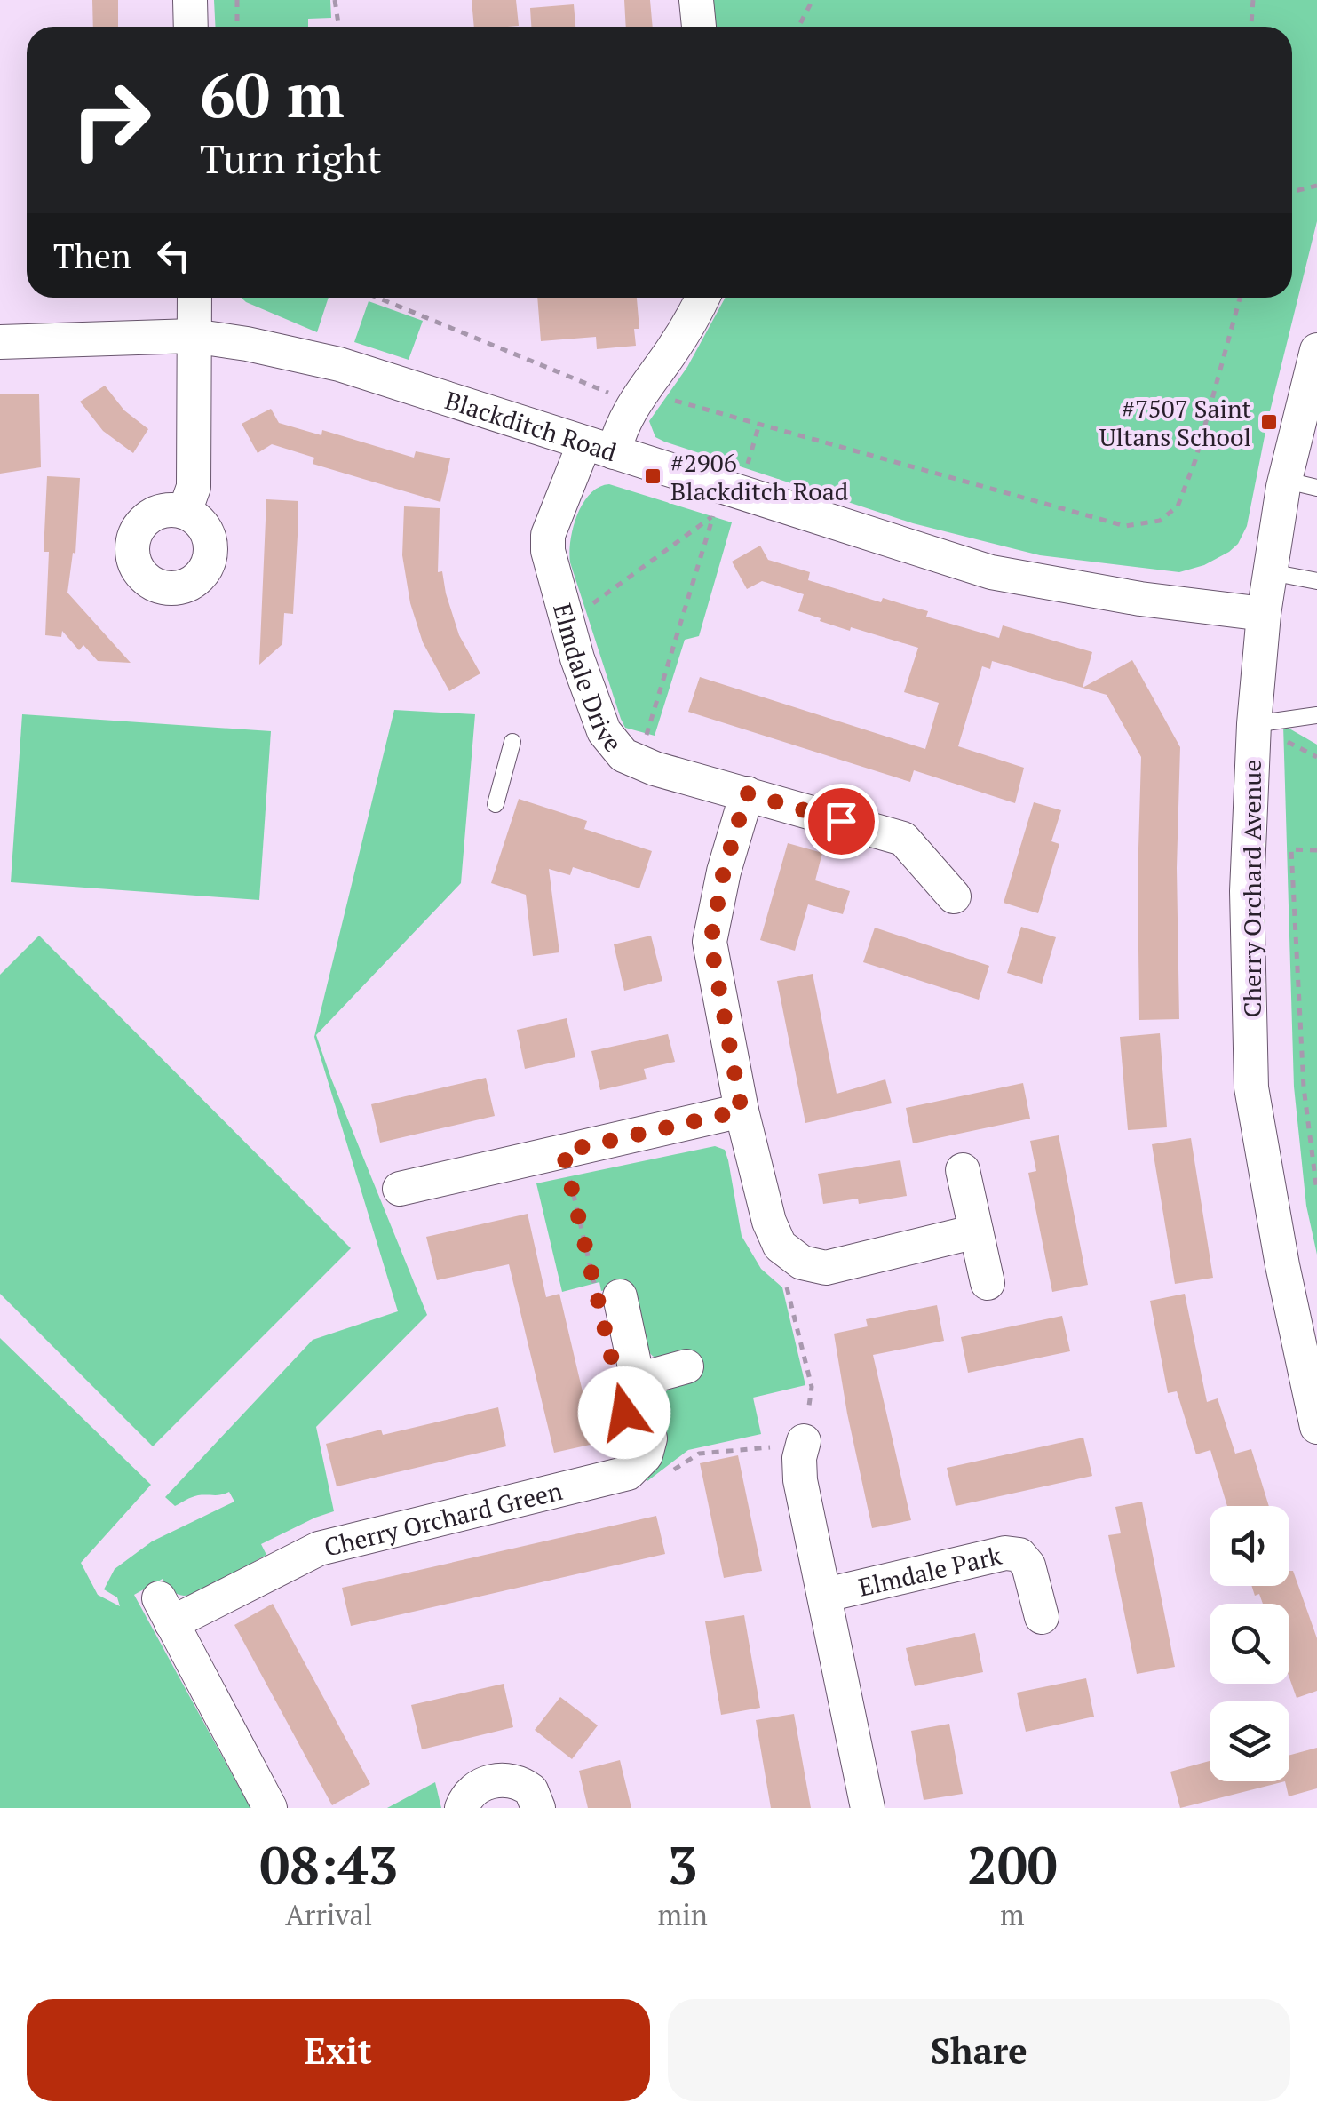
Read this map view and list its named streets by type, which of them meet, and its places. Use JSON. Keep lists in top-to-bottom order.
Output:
{
  "streets": {
    "street": [
      "Blackditch Road",
      "Elmdale Drive",
      "Cherry Orchard Avenue",
      "Cherry Orchard Green",
      "Elmdale Park"
    ]
  },
  "crossings": [
    ["Blackditch Road", "Elmdale Drive"],
    ["Blackditch Road", "Cherry Orchard Avenue"]
  ],
  "places": {
    "transit": ["#7507 Saint Ultans School", "#2906 Blackditch Road"]
  },
  "page": {
    "turn": ["60 m", "Turn right"],
    "then": "Then",
    "eta": [
      "08:43",
      "Arrival",
      "3",
      "min",
      "200",
      "m"
    ],
    "buttons": ["Exit", "Share"]
  }
}
